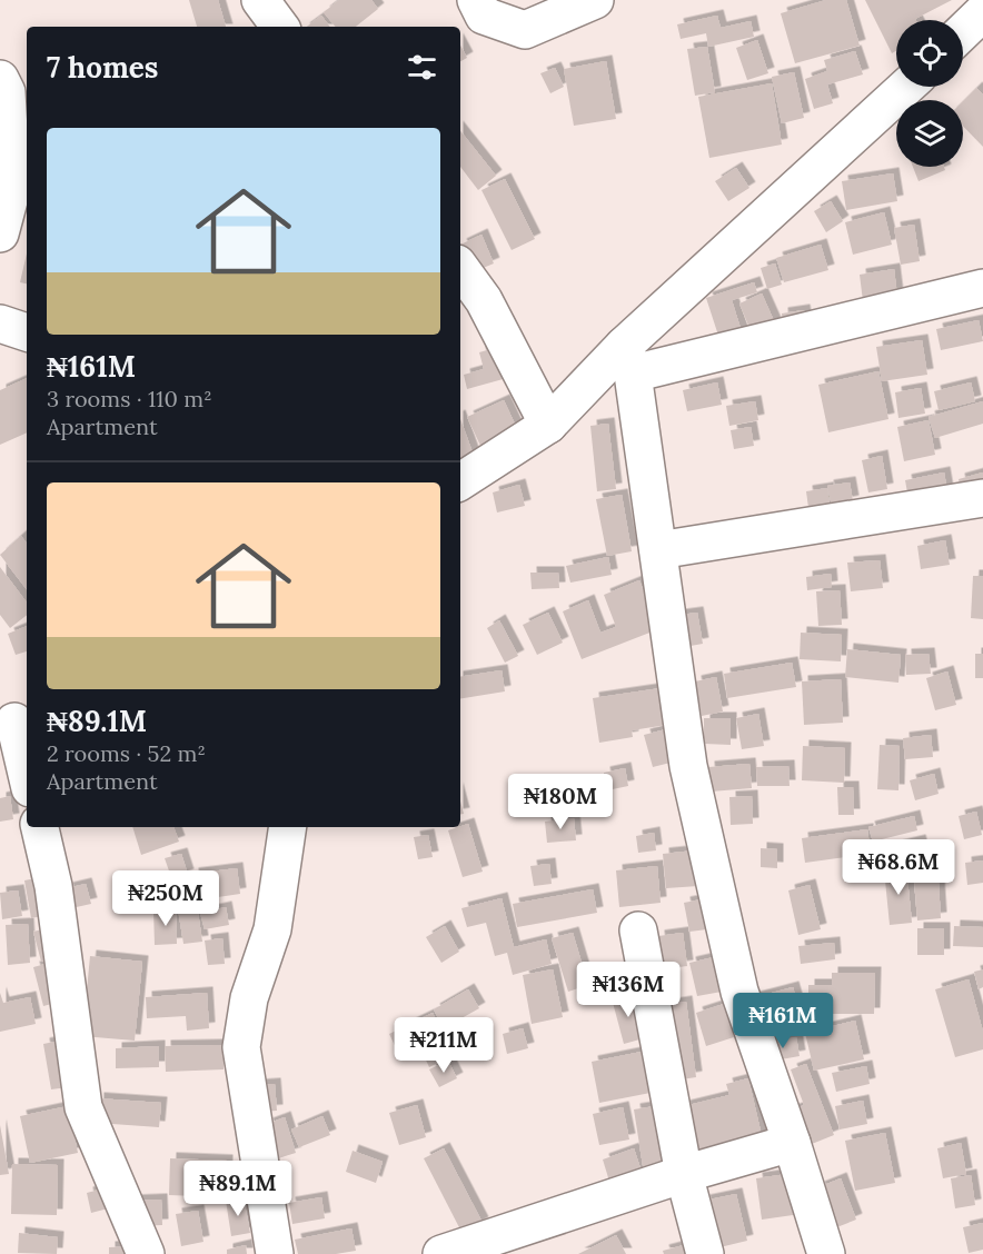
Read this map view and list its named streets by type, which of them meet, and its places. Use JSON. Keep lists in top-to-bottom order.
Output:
{
  "page": {
    "heading": "7 homes",
    "list": [
      {
        "name": "₦161M",
        "note": "3 rooms · 110 m² · Apartment"
      },
      {
        "name": "₦89.1M",
        "note": "2 rooms · 52 m² · Apartment"
      }
    ],
    "price": [
      "₦180M",
      "₦68.6M",
      "₦250M",
      "₦136M",
      "₦161M",
      "₦211M",
      "₦89.1M"
    ]
  }
}
